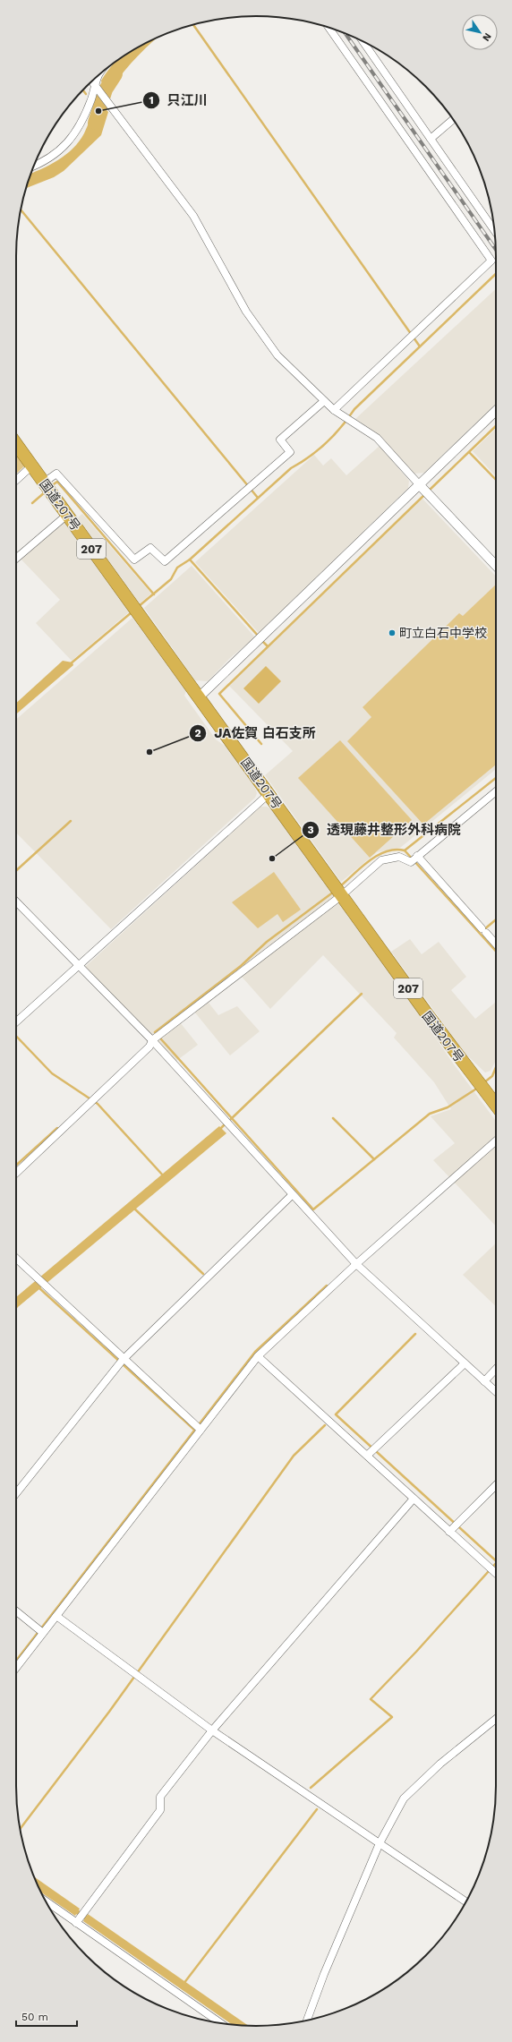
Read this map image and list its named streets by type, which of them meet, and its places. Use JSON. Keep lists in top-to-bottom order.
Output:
{
  "streets": {
    "highway": ["国道207号", "207"]
  },
  "places": [
    "只江川",
    "町立白石中学校",
    "JA佐賀 白石支所",
    "透現藤井整形外科病院"
  ],
  "scale_bar": "50 m",
  "north": "bottom right"
}
